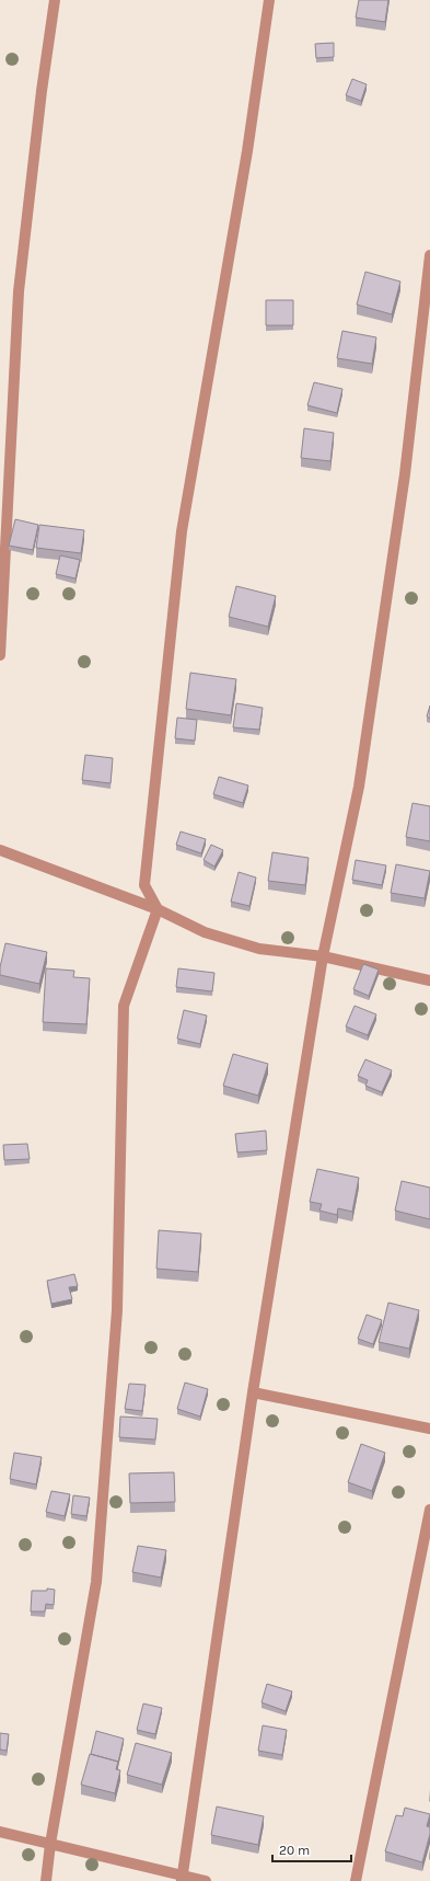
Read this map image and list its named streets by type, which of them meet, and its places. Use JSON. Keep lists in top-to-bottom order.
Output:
{
  "scale_bar": "20 m"
}
